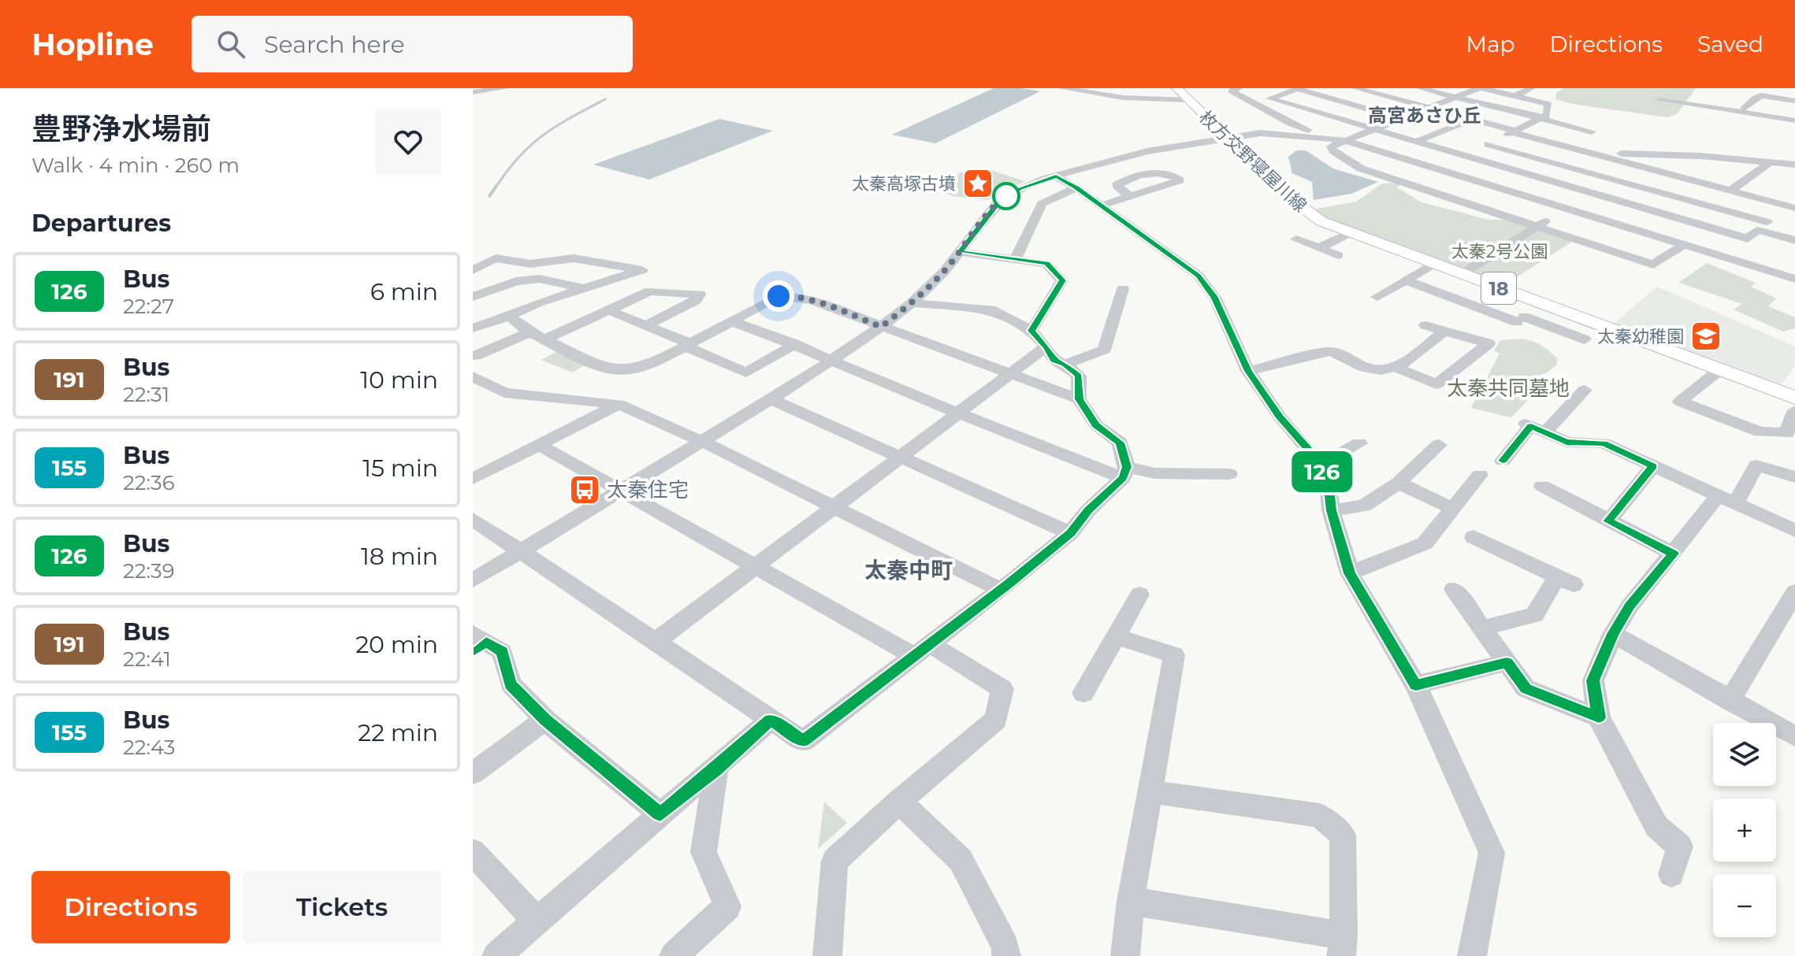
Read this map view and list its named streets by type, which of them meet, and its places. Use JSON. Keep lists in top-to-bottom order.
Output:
{
  "streets": {
    "main road": ["枚方交野寝屋川線", "18"]
  },
  "districts": ["高宮あさひ丘", "太秦中町"],
  "parks": ["太秦2号公園", "太秦共同墓地"],
  "places": {
    "place": ["太秦高塚古墳"],
    "school or university": ["太秦幼稚園"],
    "bus stop": ["太秦住宅"]
  },
  "lines": ["bus line 126"],
  "page": {
    "header": "Hopline",
    "search": "Search here",
    "nav": ["Map", "Directions", "Saved"],
    "heading": [
      ["豊野浄水場前", "Walk · 4 min · 260 m"],
      "Departures"
    ],
    "on_map": "126",
    "list": [
      {
        "mark": "126",
        "name": "Bus",
        "note": "22:27",
        "value": "6 min"
      },
      {
        "mark": "191",
        "name": "Bus",
        "note": "22:31",
        "value": "10 min"
      },
      {
        "mark": "155",
        "name": "Bus",
        "note": "22:36",
        "value": "15 min"
      },
      {
        "mark": "126",
        "name": "Bus",
        "note": "22:39",
        "value": "18 min"
      },
      {
        "mark": "191",
        "name": "Bus",
        "note": "22:41",
        "value": "20 min"
      },
      {
        "mark": "155",
        "name": "Bus",
        "note": "22:43",
        "value": "22 min"
      }
    ],
    "map_buttons": ["+", "−"],
    "buttons": ["Directions", "Tickets"]
  }
}
